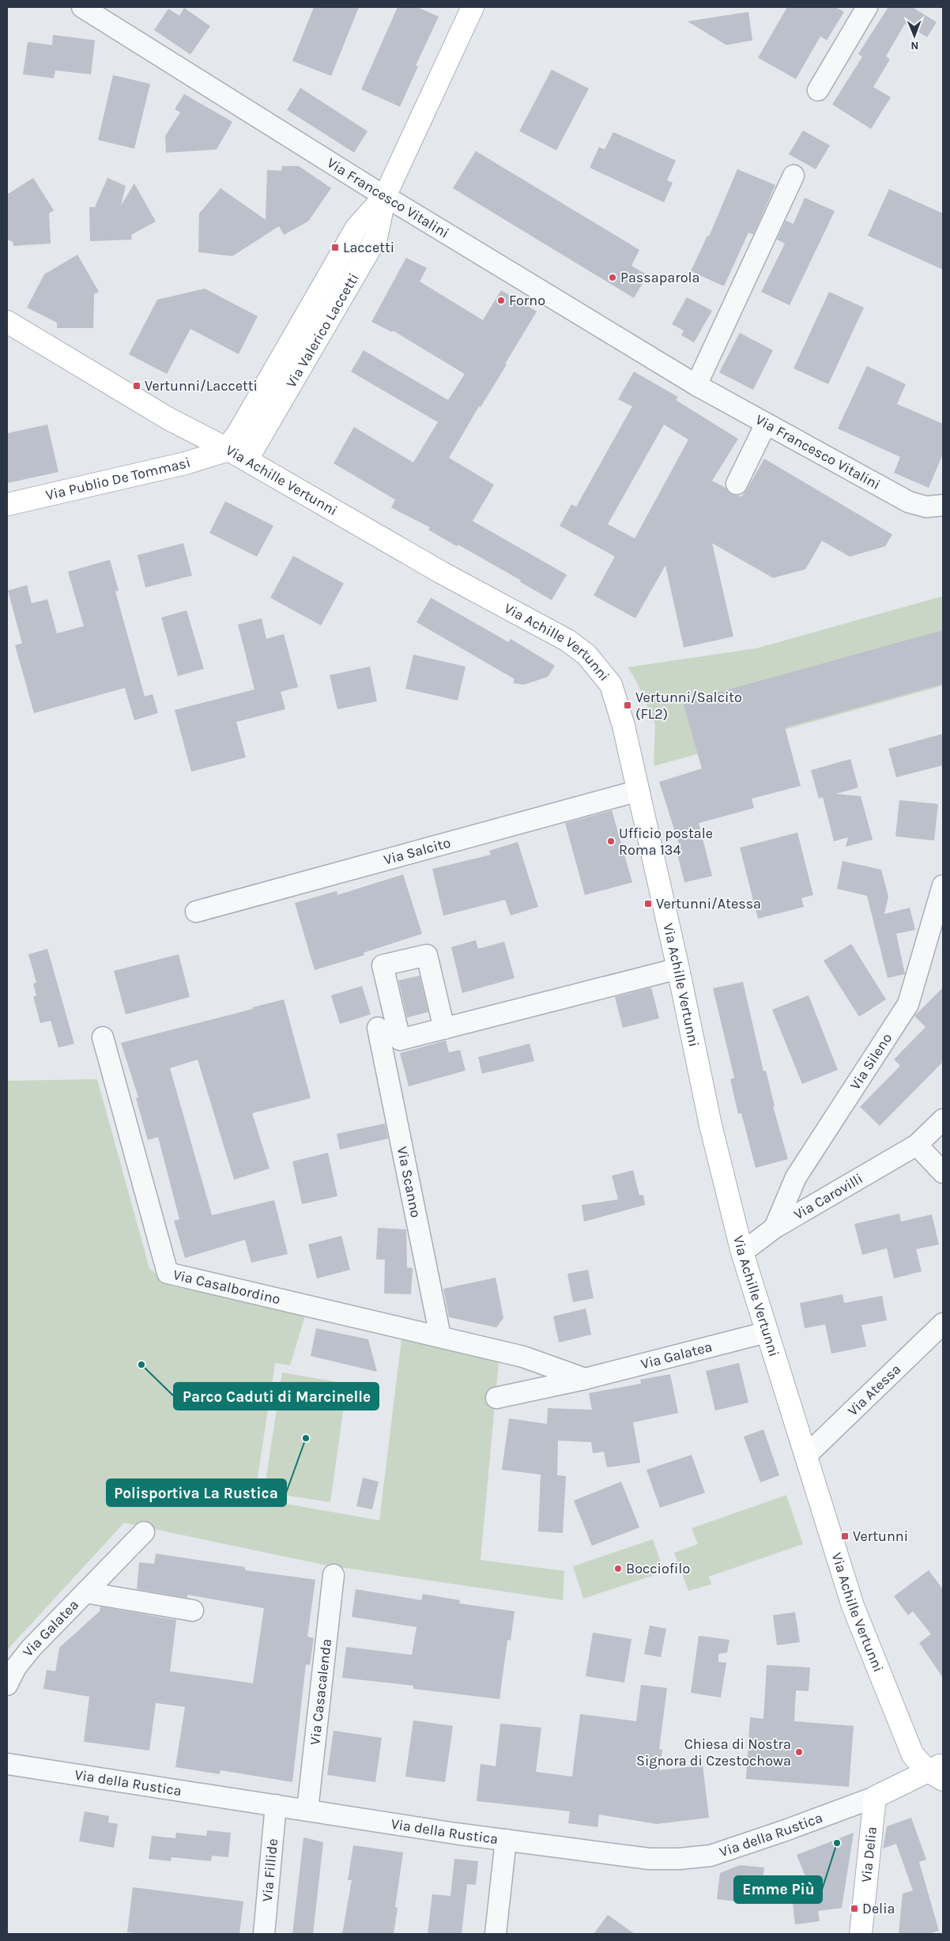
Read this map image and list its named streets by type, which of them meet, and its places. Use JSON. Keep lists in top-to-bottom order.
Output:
{
  "streets": {
    "street": [
      "Via Francesco Vitalini",
      "Via Valerico Laccetti",
      "Via Publio De Tommasi",
      "Via Achille Vertunni",
      "Via Salcito",
      "Via Sileno",
      "Via Scanno",
      "Via Carovilli",
      "Via Casalbordino",
      "Via Galatea",
      "Via Atessa",
      "Via Casacalenda",
      "Via della Rustica",
      "Via Delia",
      "Via Fillide"
    ]
  },
  "crossings": [
    ["Via Francesco Vitalini", "Via Valerico Laccetti"],
    ["Via Valerico Laccetti", "Via Publio De Tommasi"],
    ["Via Valerico Laccetti", "Via Achille Vertunni"],
    ["Via Publio De Tommasi", "Via Achille Vertunni"],
    ["Via Achille Vertunni", "Via Salcito"],
    ["Via Achille Vertunni", "Via Carovilli"],
    ["Via Achille Vertunni", "Via Galatea"],
    ["Via Achille Vertunni", "Via Atessa"],
    ["Via Sileno", "Via Carovilli"],
    ["Via Scanno", "Via Casalbordino"],
    ["Via Casalbordino", "Via Galatea"],
    ["Via Casacalenda", "Via della Rustica"],
    ["Via della Rustica", "Via Delia"],
    ["Via della Rustica", "Via Fillide"]
  ],
  "places": {
    "transit": [
      "Laccetti",
      "Vertunni/Laccetti",
      "Vertunni/Salcito (FL2)",
      "Vertunni/Atessa",
      "Vertunni",
      "Delia"
    ],
    "other": [
      "Passaparola",
      "Forno",
      "Ufficio postale Roma 134",
      "Parco Caduti di Marcinelle",
      "Polisportiva La Rustica",
      "Bocciofilo",
      "Chiesa di Nostra Signora di Czestochowa",
      "Emme Più"
    ]
  },
  "north": "bottom"
}
